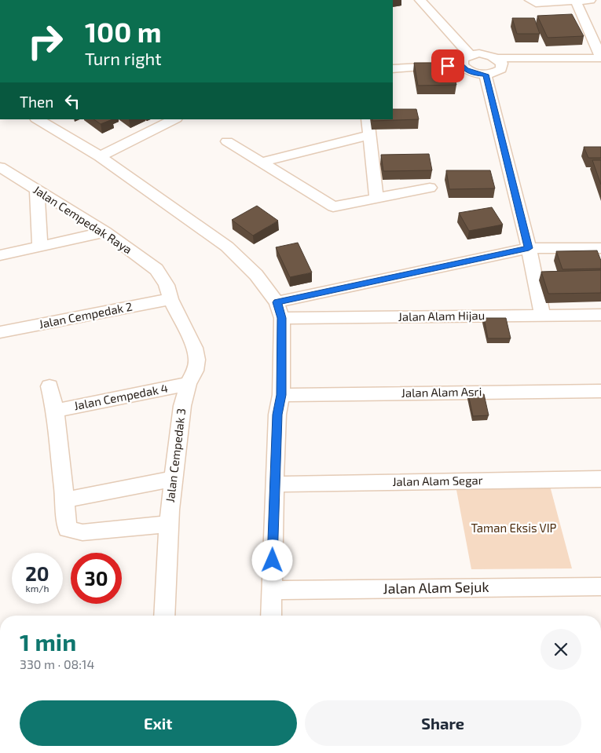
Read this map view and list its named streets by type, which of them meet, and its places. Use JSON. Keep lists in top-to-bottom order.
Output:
{
  "streets": {
    "street": [
      "Jalan Cempedak Raya",
      "Jalan Cempedak 2",
      "Jalan Alam Hijau",
      "Jalan Alam Asri",
      "Jalan Cempedak 4",
      "Jalan Cempedak 3",
      "Jalan Alam Segar",
      "Jalan Alam Sejuk"
    ]
  },
  "crossings": [
    ["Jalan Cempedak Raya", "Jalan Cempedak 2"],
    ["Jalan Cempedak Raya", "Jalan Cempedak 3"],
    ["Jalan Cempedak 2", "Jalan Cempedak 3"],
    ["Jalan Cempedak 4", "Jalan Cempedak 3"]
  ],
  "parks": ["Taman Eksis VIP"],
  "page": {
    "turn": ["100 m", "Turn right"],
    "then": "Then",
    "speed": "20 km/h",
    "limit": "30",
    "heading": ["1 min", "330 m · 08:14"],
    "buttons": ["Exit", "Share"]
  }
}
